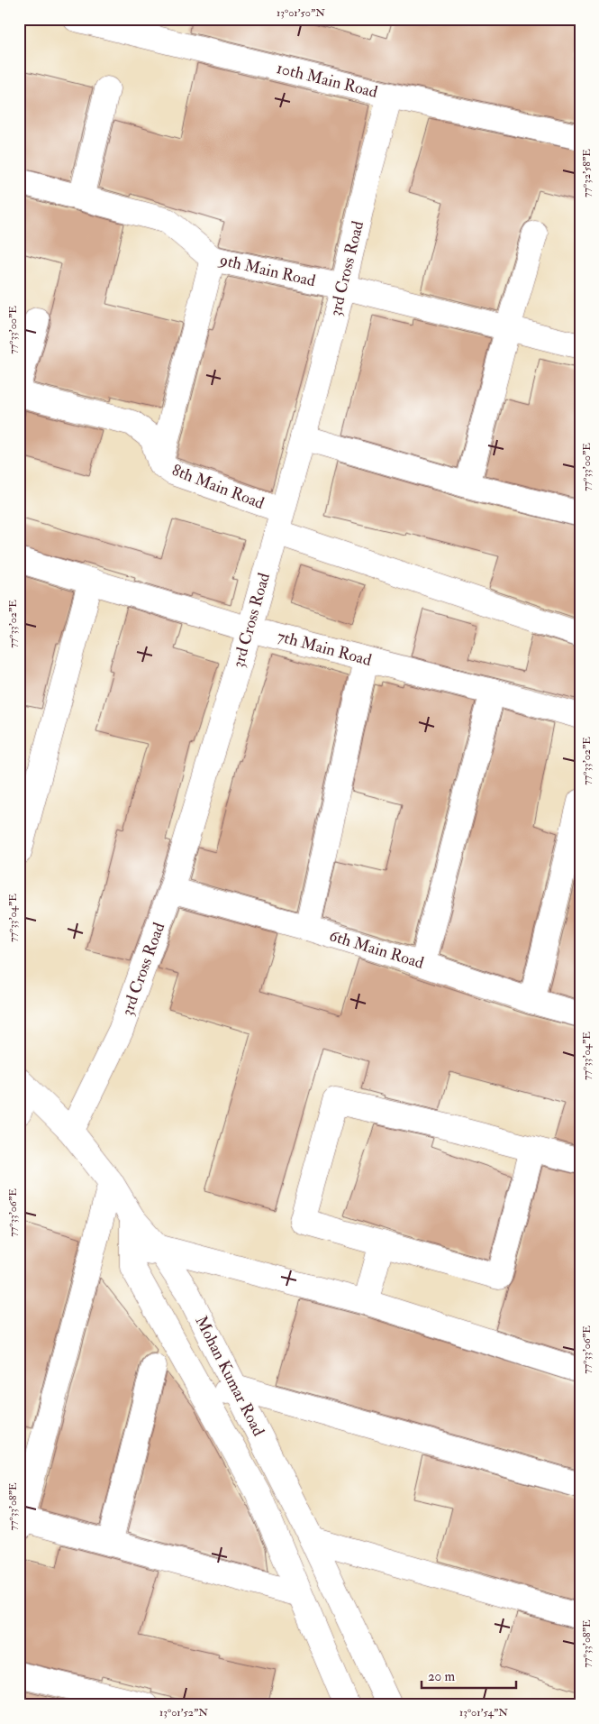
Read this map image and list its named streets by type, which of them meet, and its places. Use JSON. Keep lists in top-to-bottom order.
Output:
{
  "streets": {
    "street": [
      "10th Main Road",
      "3rd Cross Road",
      "9th Main Road",
      "8th Main Road",
      "7th Main Road",
      "6th Main Road",
      "Mohan Kumar Road"
    ]
  },
  "crossings": [
    ["10th Main Road", "3rd Cross Road"],
    ["3rd Cross Road", "9th Main Road"],
    ["3rd Cross Road", "8th Main Road"],
    ["3rd Cross Road", "7th Main Road"],
    ["3rd Cross Road", "6th Main Road"],
    ["3rd Cross Road", "Mohan Kumar Road"]
  ],
  "scale_bar": "20 m",
  "coordinates": [
    "13°01'50\"N",
    "77°32'58\"E",
    "77°33'00\"E",
    "77°33'02\"E",
    "77°33'04\"E",
    "77°33'06\"E",
    "77°33'08\"E",
    "13°01'52\"N",
    "13°01'54\"N"
  ]
}
